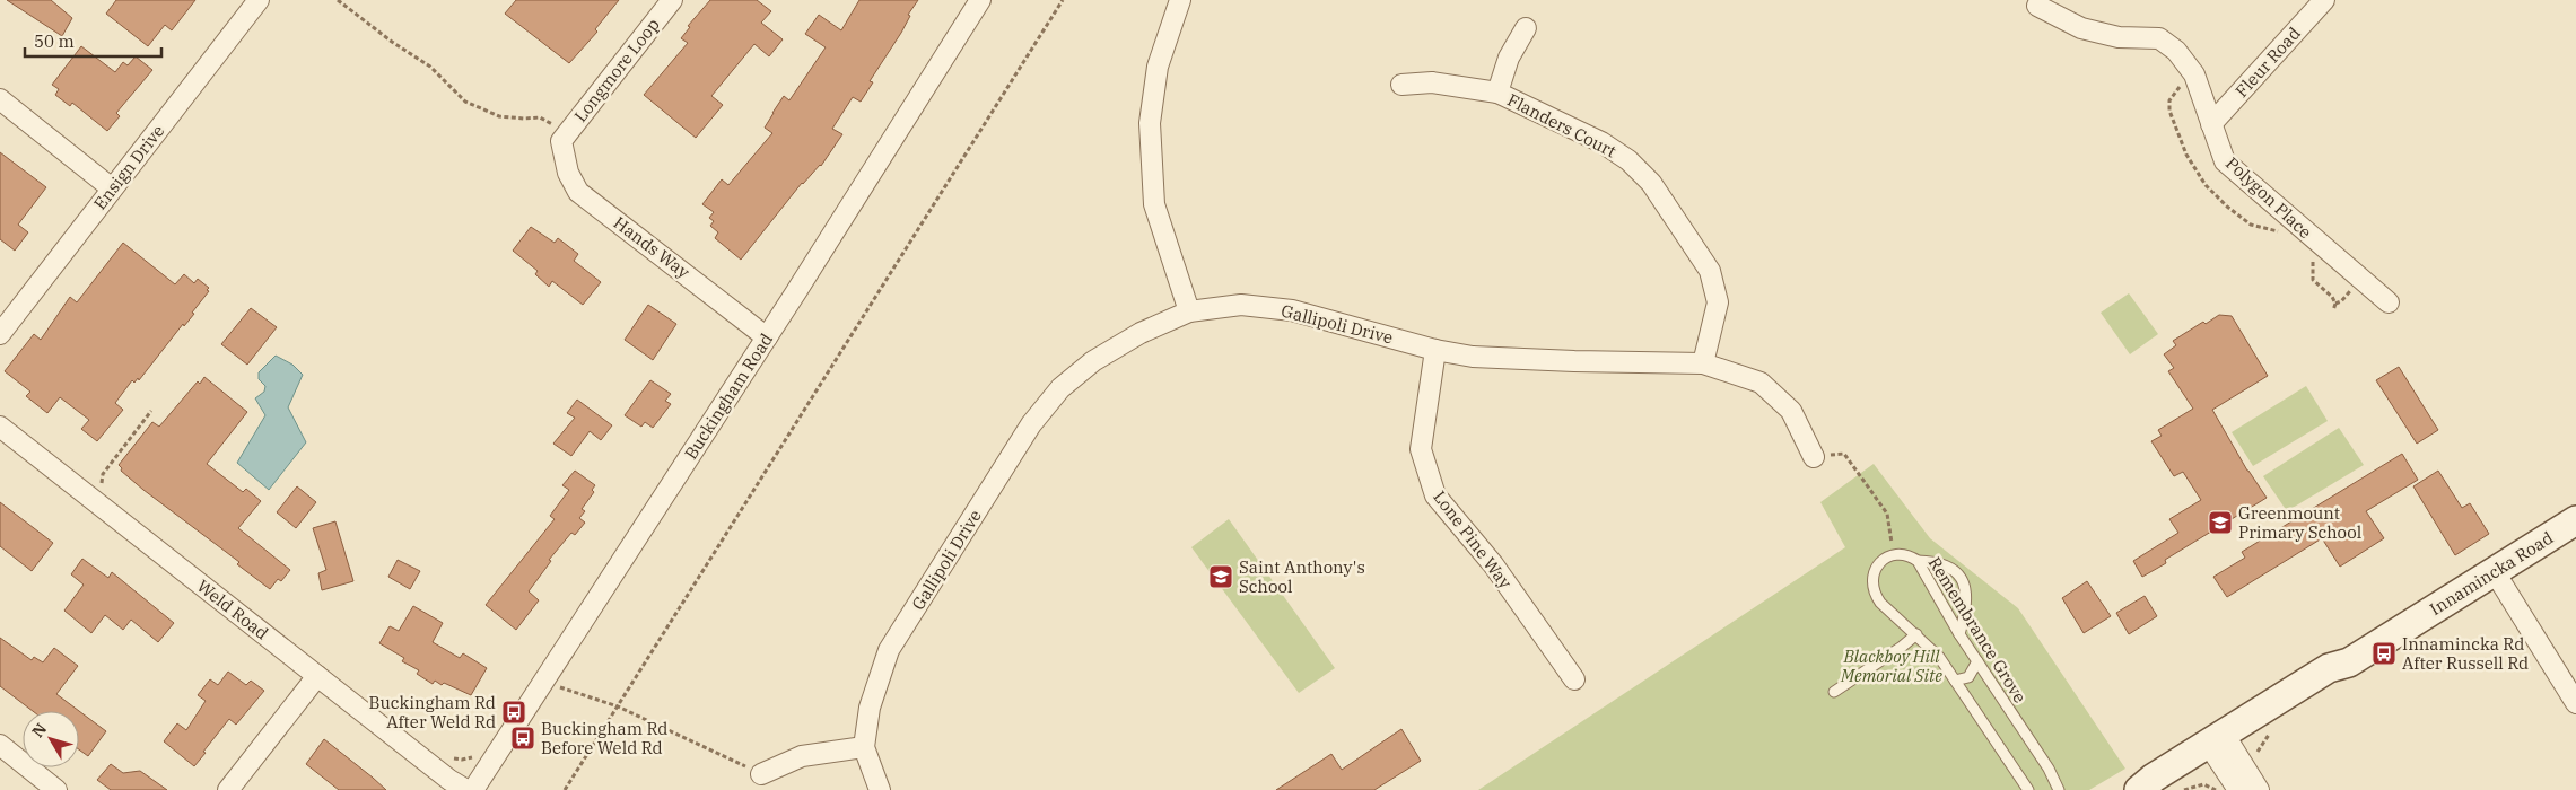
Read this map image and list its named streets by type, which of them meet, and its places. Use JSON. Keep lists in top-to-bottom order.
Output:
{
  "streets": {
    "main road": ["Innamincka Road"],
    "street": [
      "Fleur Road",
      "Longmore Loop",
      "Flanders Court",
      "Ensign Drive",
      "Polygon Place",
      "Hands Way",
      "Gallipoli Drive",
      "Buckingham Road",
      "Lone Pine Way",
      "Weld Road"
    ],
    "lane": ["Remembrance Grove"]
  },
  "crossings": [
    ["Fleur Road", "Polygon Place"],
    ["Longmore Loop", "Hands Way"],
    ["Flanders Court", "Gallipoli Drive"],
    ["Hands Way", "Buckingham Road"],
    ["Gallipoli Drive", "Lone Pine Way"]
  ],
  "parks": ["Blackboy Hill Memorial Site"],
  "places": {
    "school or university": ["Greenmount Primary School", "Saint Anthony's School"],
    "bus stop": ["Innamincka Rd After Russell Rd", "Buckingham Rd After Weld Rd", "Buckingham Rd Before Weld Rd"]
  },
  "scale_bar": "50 m",
  "north": "top left"
}
